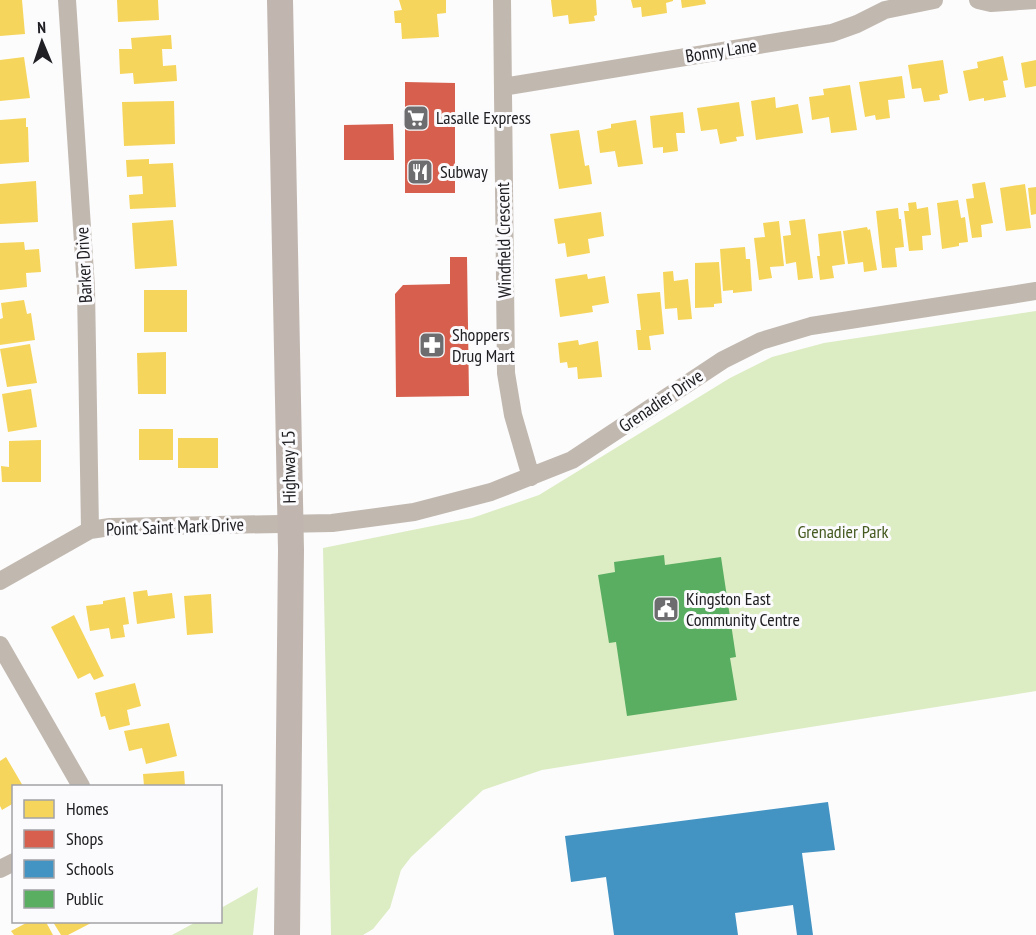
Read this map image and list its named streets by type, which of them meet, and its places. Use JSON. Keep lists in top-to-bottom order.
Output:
{
  "streets": {
    "main road": ["Highway 15"],
    "street": [
      "Bonny Lane",
      "Windfield Crescent",
      "Barker Drive",
      "Grenadier Drive",
      "Point Saint Mark Drive"
    ]
  },
  "crossings": [
    ["Bonny Lane", "Windfield Crescent"],
    ["Windfield Crescent", "Grenadier Drive"],
    ["Barker Drive", "Point Saint Mark Drive"],
    ["Grenadier Drive", "Highway 15"],
    ["Grenadier Drive", "Point Saint Mark Drive"],
    ["Highway 15", "Point Saint Mark Drive"]
  ],
  "parks": ["Grenadier Park"],
  "places": {
    "supermarket": ["Lasalle Express"],
    "restaurant": ["Subway"],
    "pharmacy": ["Shoppers Drug Mart"],
    "public building": ["Kingston East Community Centre"]
  },
  "legend": [
    "Homes",
    "Shops",
    "Schools",
    "Public"
  ],
  "north": "top"
}
